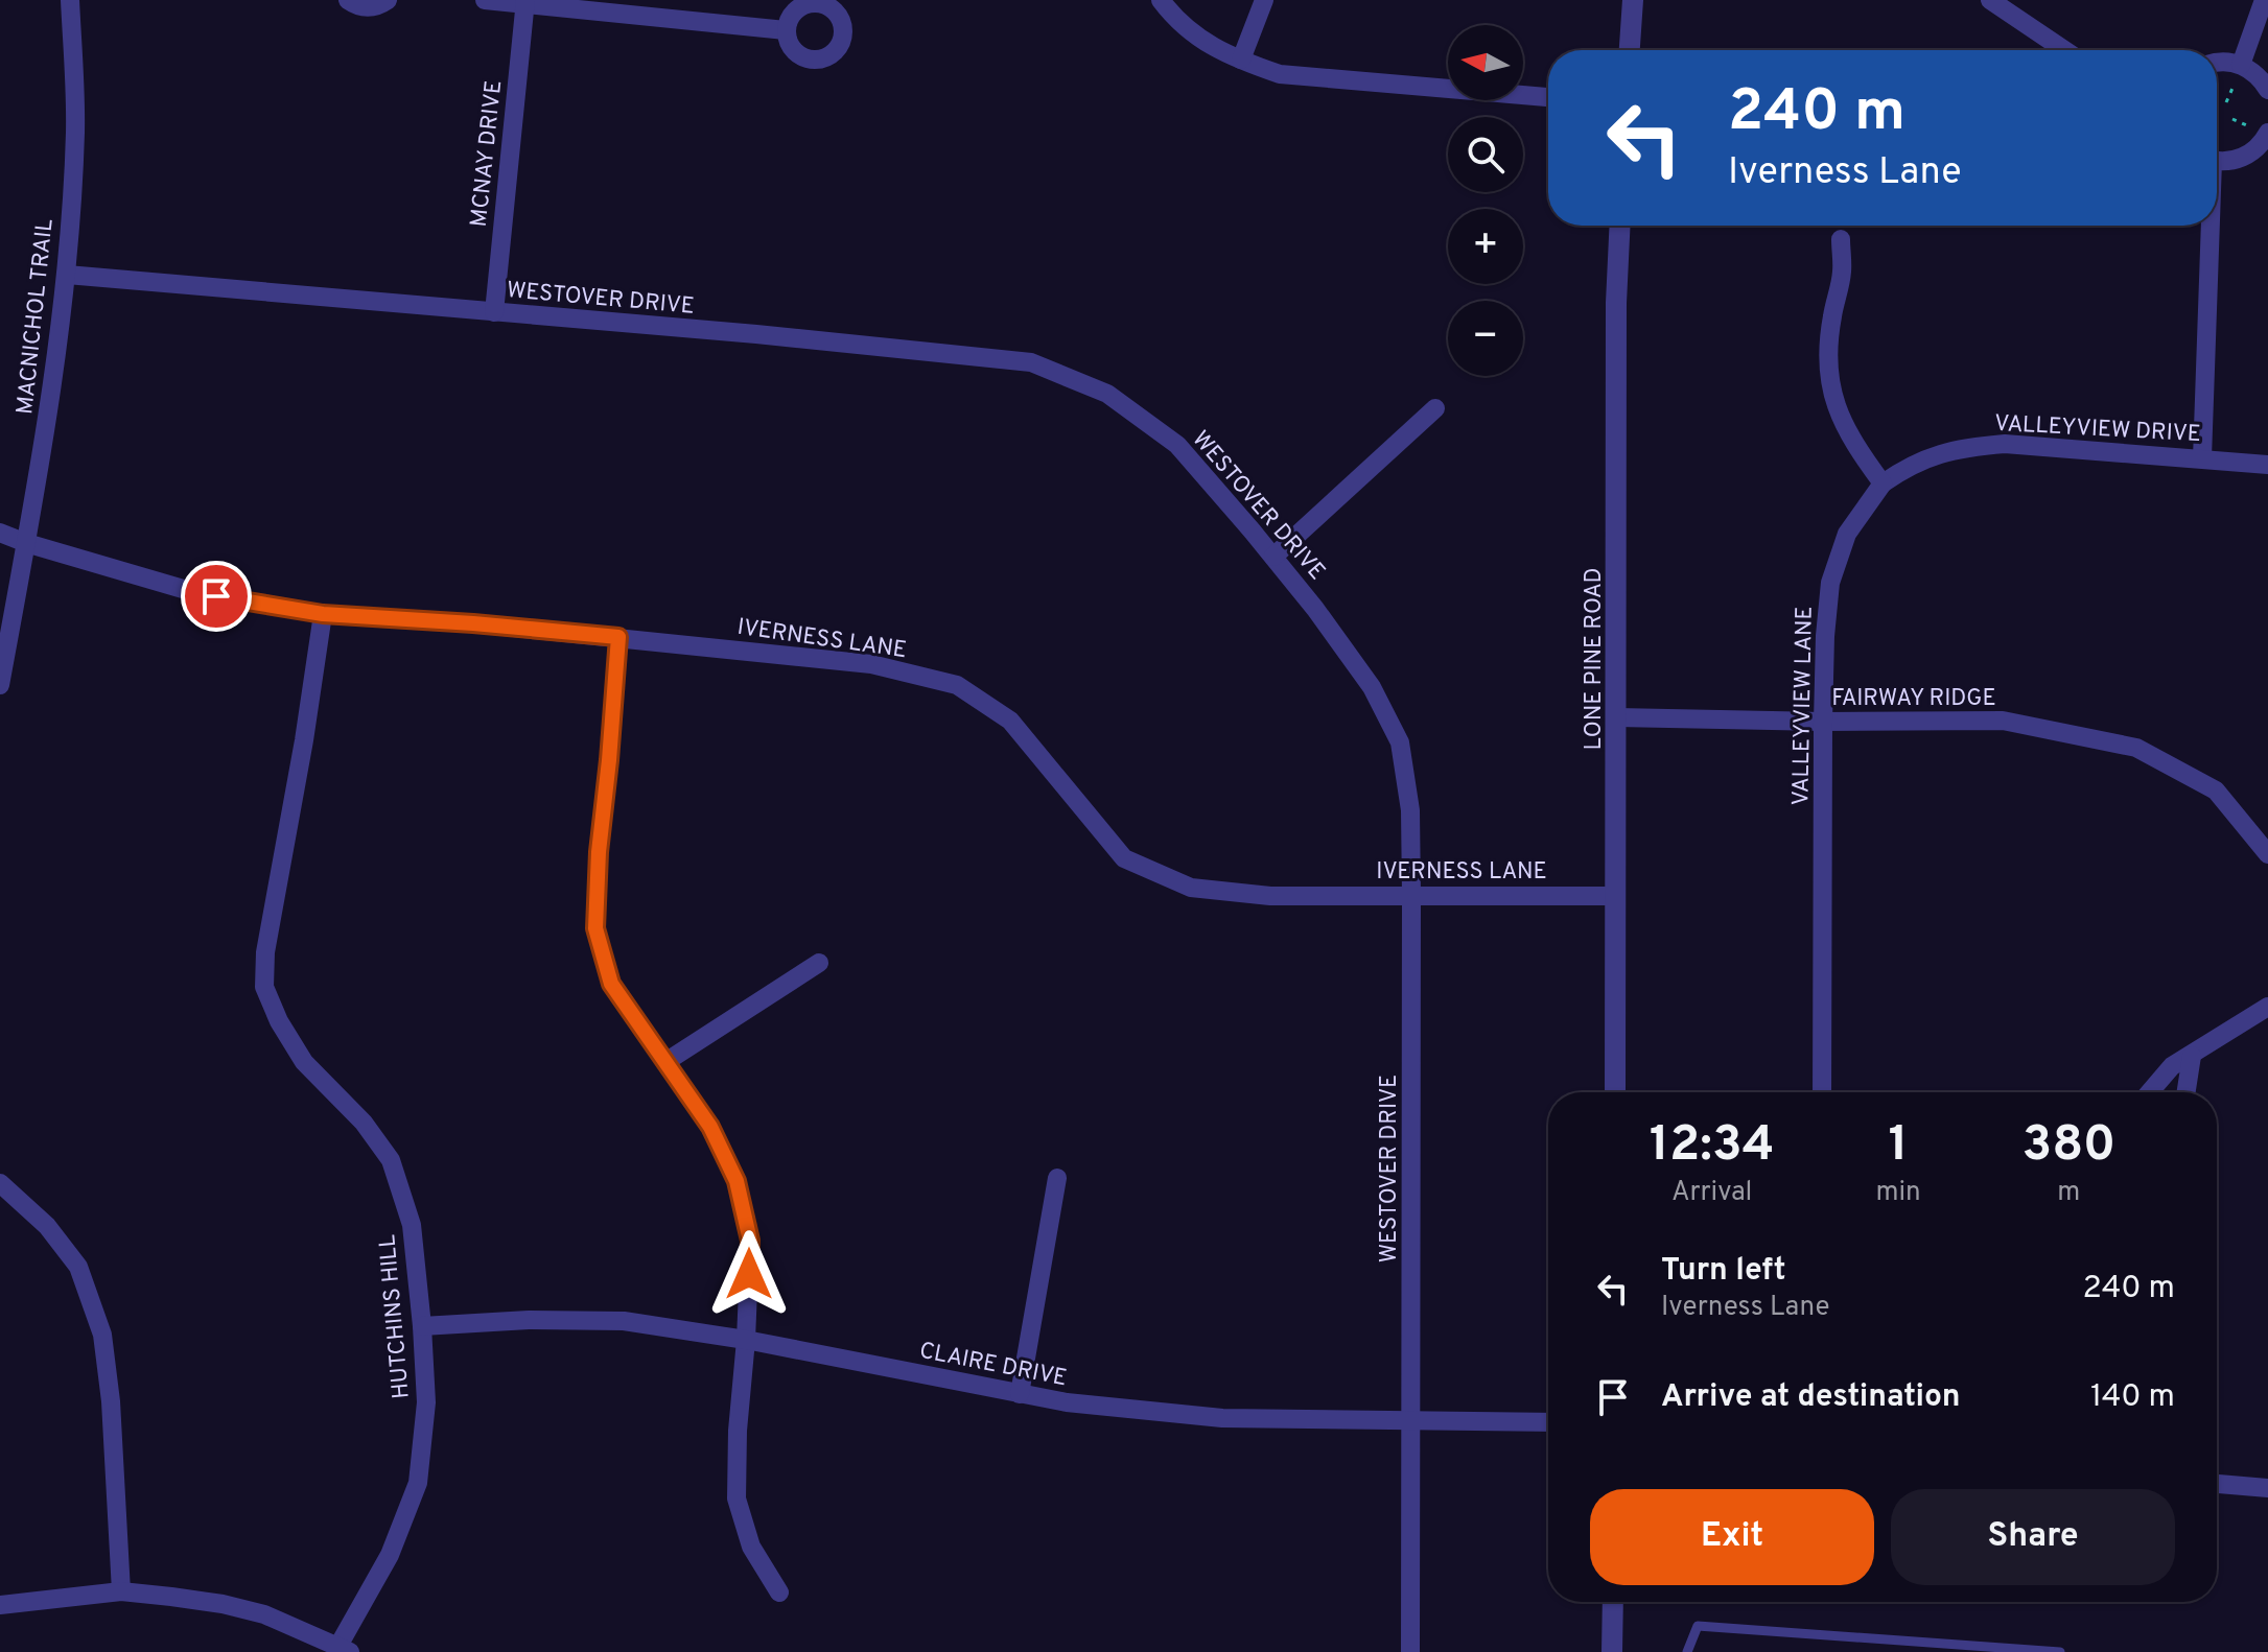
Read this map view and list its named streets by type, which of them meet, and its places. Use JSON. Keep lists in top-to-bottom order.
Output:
{
  "streets": {
    "street": [
      "MCNAY DRIVE",
      "WESTOVER DRIVE",
      "MACNICHOL TRAIL",
      "VALLEYVIEW DRIVE",
      "IVERNESS LANE",
      "LONE PINE ROAD",
      "FAIRWAY RIDGE",
      "VALLEYVIEW LANE",
      "HUTCHINS HILL",
      "CLAIRE DRIVE"
    ]
  },
  "crossings": [
    ["MCNAY DRIVE", "WESTOVER DRIVE"],
    ["WESTOVER DRIVE", "MACNICHOL TRAIL"],
    ["WESTOVER DRIVE", "IVERNESS LANE"],
    ["WESTOVER DRIVE", "CLAIRE DRIVE"],
    ["MACNICHOL TRAIL", "IVERNESS LANE"],
    ["VALLEYVIEW DRIVE", "VALLEYVIEW LANE"],
    ["IVERNESS LANE", "LONE PINE ROAD"],
    ["IVERNESS LANE", "HUTCHINS HILL"],
    ["LONE PINE ROAD", "FAIRWAY RIDGE"],
    ["FAIRWAY RIDGE", "VALLEYVIEW LANE"],
    ["HUTCHINS HILL", "CLAIRE DRIVE"]
  ],
  "north": "left",
  "page": {
    "map_buttons": ["+", "−"],
    "turn": ["240 m", "Iverness Lane"],
    "eta": [
      "12:34",
      "Arrival",
      "1",
      "min",
      "380",
      "m"
    ],
    "list": [
      {
        "name": "Turn left",
        "note": "Iverness Lane",
        "value": "240 m"
      },
      {
        "name": "Arrive at destination",
        "value": "140 m"
      }
    ],
    "buttons": ["Exit", "Share"]
  }
}
